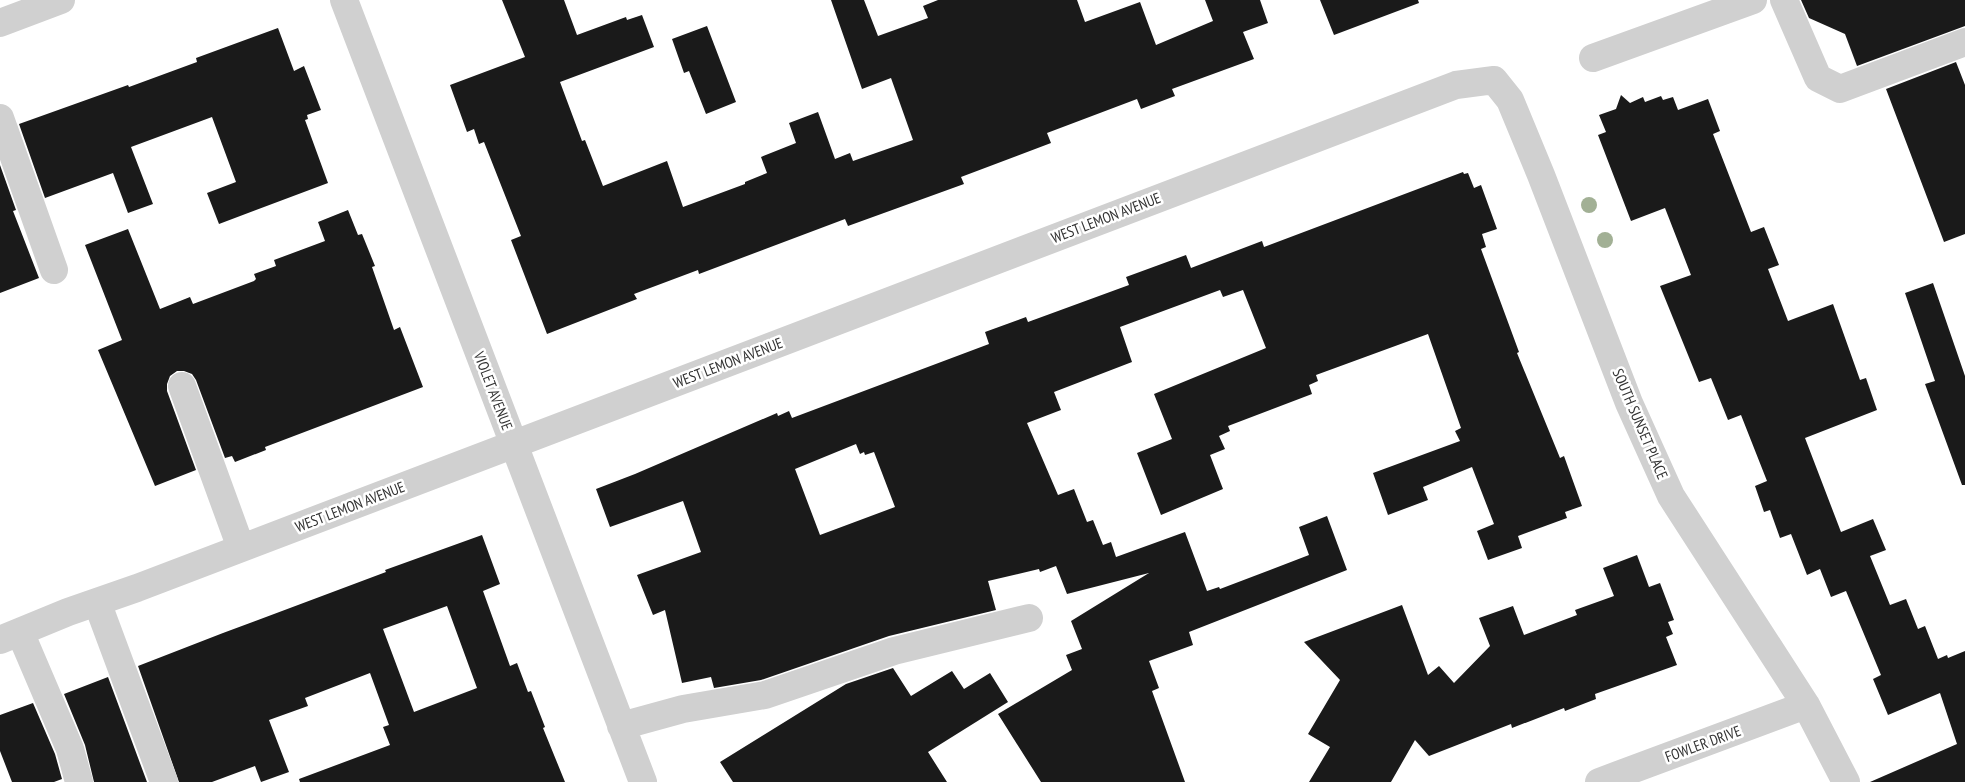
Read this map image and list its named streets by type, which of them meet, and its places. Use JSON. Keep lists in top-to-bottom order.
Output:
{
  "streets": {
    "street": [
      "WEST LEMON AVENUE",
      "VIOLET AVENUE",
      "SOUTH SUNSET PLACE",
      "FOWLER DRIVE"
    ]
  },
  "crossings": [
    ["WEST LEMON AVENUE", "VIOLET AVENUE"],
    ["WEST LEMON AVENUE", "SOUTH SUNSET PLACE"],
    ["SOUTH SUNSET PLACE", "FOWLER DRIVE"]
  ]
}
